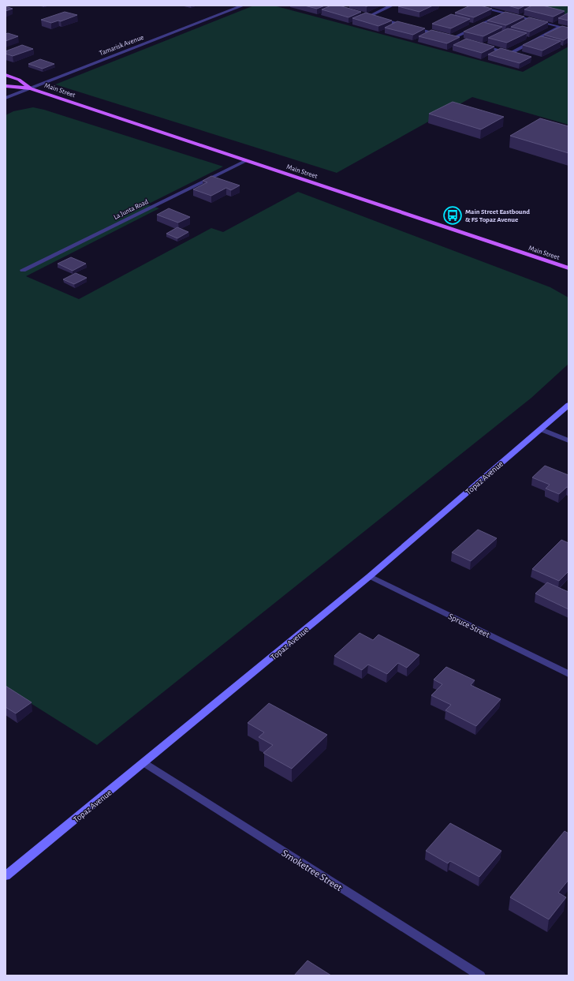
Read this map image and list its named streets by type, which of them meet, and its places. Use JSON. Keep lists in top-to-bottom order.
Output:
{
  "streets": {
    "main road": ["Main Street"],
    "street": [
      "Tamarisk Avenue",
      "La Junta Road",
      "Topaz Avenue",
      "Spruce Street",
      "Smoketree Street"
    ]
  },
  "crossings": [
    ["Tamarisk Avenue", "Main Street"],
    ["Main Street", "La Junta Road"],
    ["Topaz Avenue", "Spruce Street"],
    ["Topaz Avenue", "Smoketree Street"]
  ],
  "places": {
    "bus stop": ["Main Street Eastbound & FS Topaz Avenue"]
  }
}
